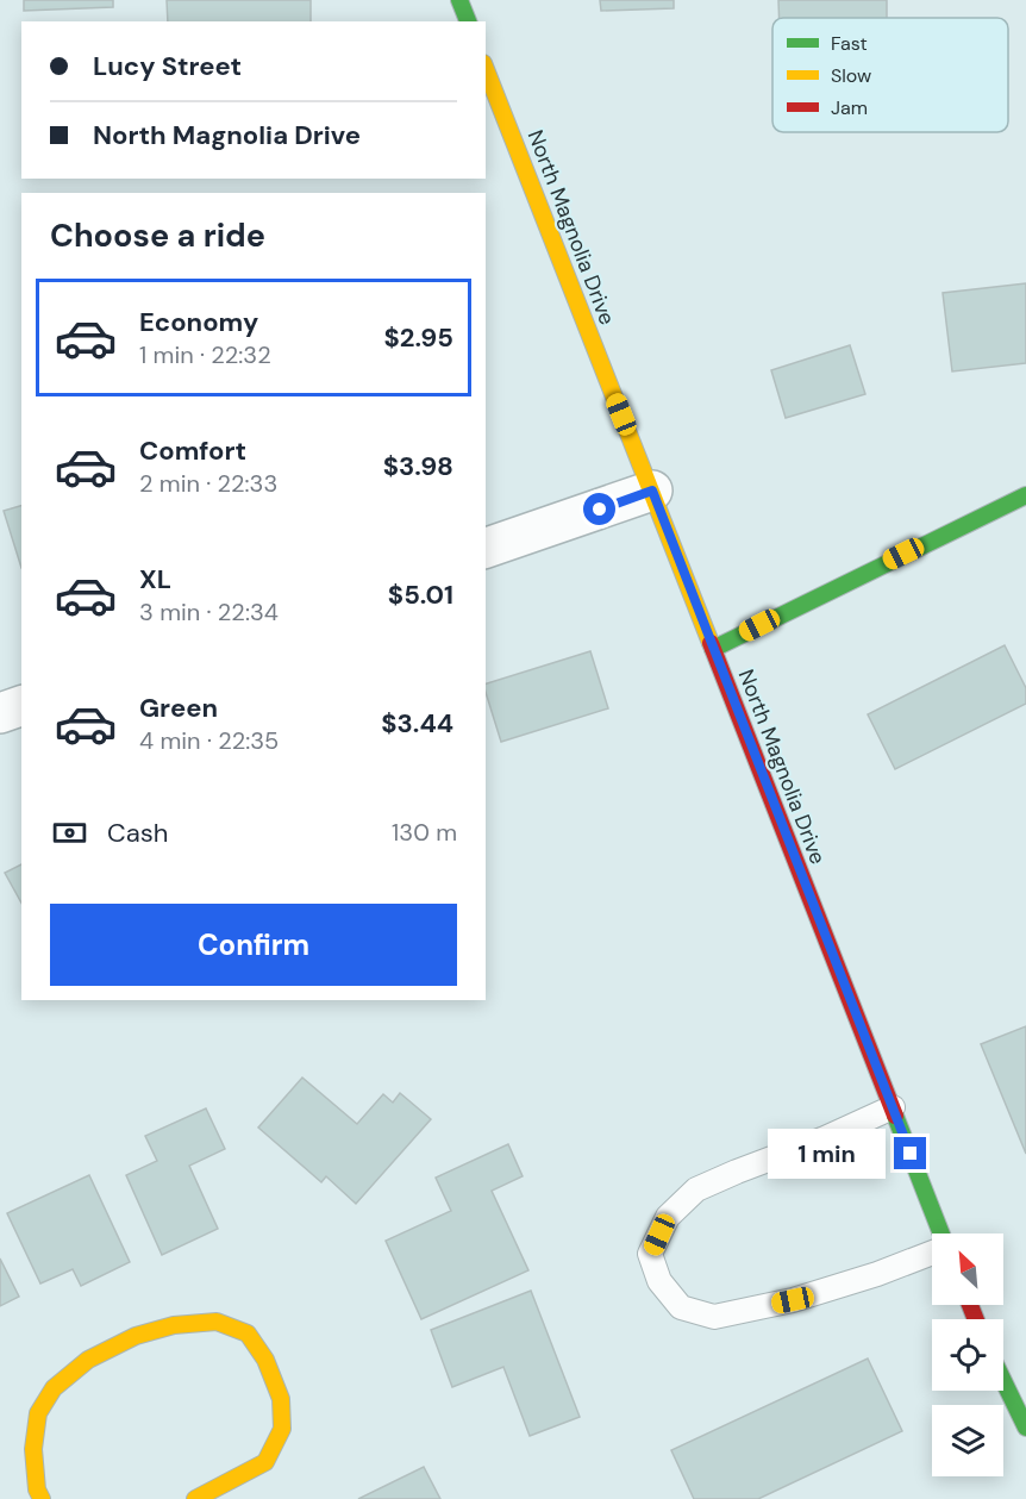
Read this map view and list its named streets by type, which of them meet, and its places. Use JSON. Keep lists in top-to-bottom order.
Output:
{
  "streets": {
    "main road": ["North Magnolia Drive"]
  },
  "legend": ["Fast", "Slow", "Jam"],
  "north": "top left",
  "page": {
    "banner": ["Lucy Street", "North Magnolia Drive"],
    "heading": "Choose a ride",
    "list": [
      {
        "name": "Economy",
        "note": "1 min · 22:32",
        "value": "$2.95"
      },
      {
        "name": "Comfort",
        "note": "2 min · 22:33",
        "value": "$3.98"
      },
      {
        "name": "XL",
        "note": "3 min · 22:34",
        "value": "$5.01"
      },
      {
        "name": "Green",
        "note": "4 min · 22:35",
        "value": "$3.44"
      }
    ],
    "pay": ["Cash", "130 m"],
    "buttons": "Confirm",
    "bubble": "1 min"
  }
}
